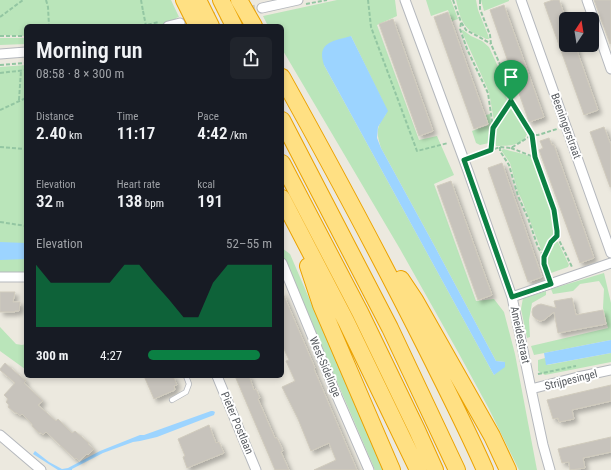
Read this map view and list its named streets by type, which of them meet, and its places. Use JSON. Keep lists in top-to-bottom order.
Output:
{
  "streets": {
    "street": [
      "Beeningerstraat",
      "Ameidestraat",
      "West-Sidelinge",
      "Strijpesingel",
      "Pieter Postlaan"
    ]
  },
  "crossings": [
    ["Ameidestraat", "Strijpesingel"]
  ],
  "north": "top",
  "page": {
    "heading": ["Morning run", "08:58 · 8 × 300 m"],
    "stats": [
      ["Distance", "2.40 km"],
      ["Time", "11:17"],
      ["Pace", "4:42 /km"],
      ["Elevation", "32 m"],
      ["Heart rate", "138 bpm"],
      ["kcal", "191"]
    ],
    "chart": ["Elevation", "52–55 m"],
    "list": [
      {
        "name": "300 m",
        "note": "4:27"
      }
    ]
  }
}
